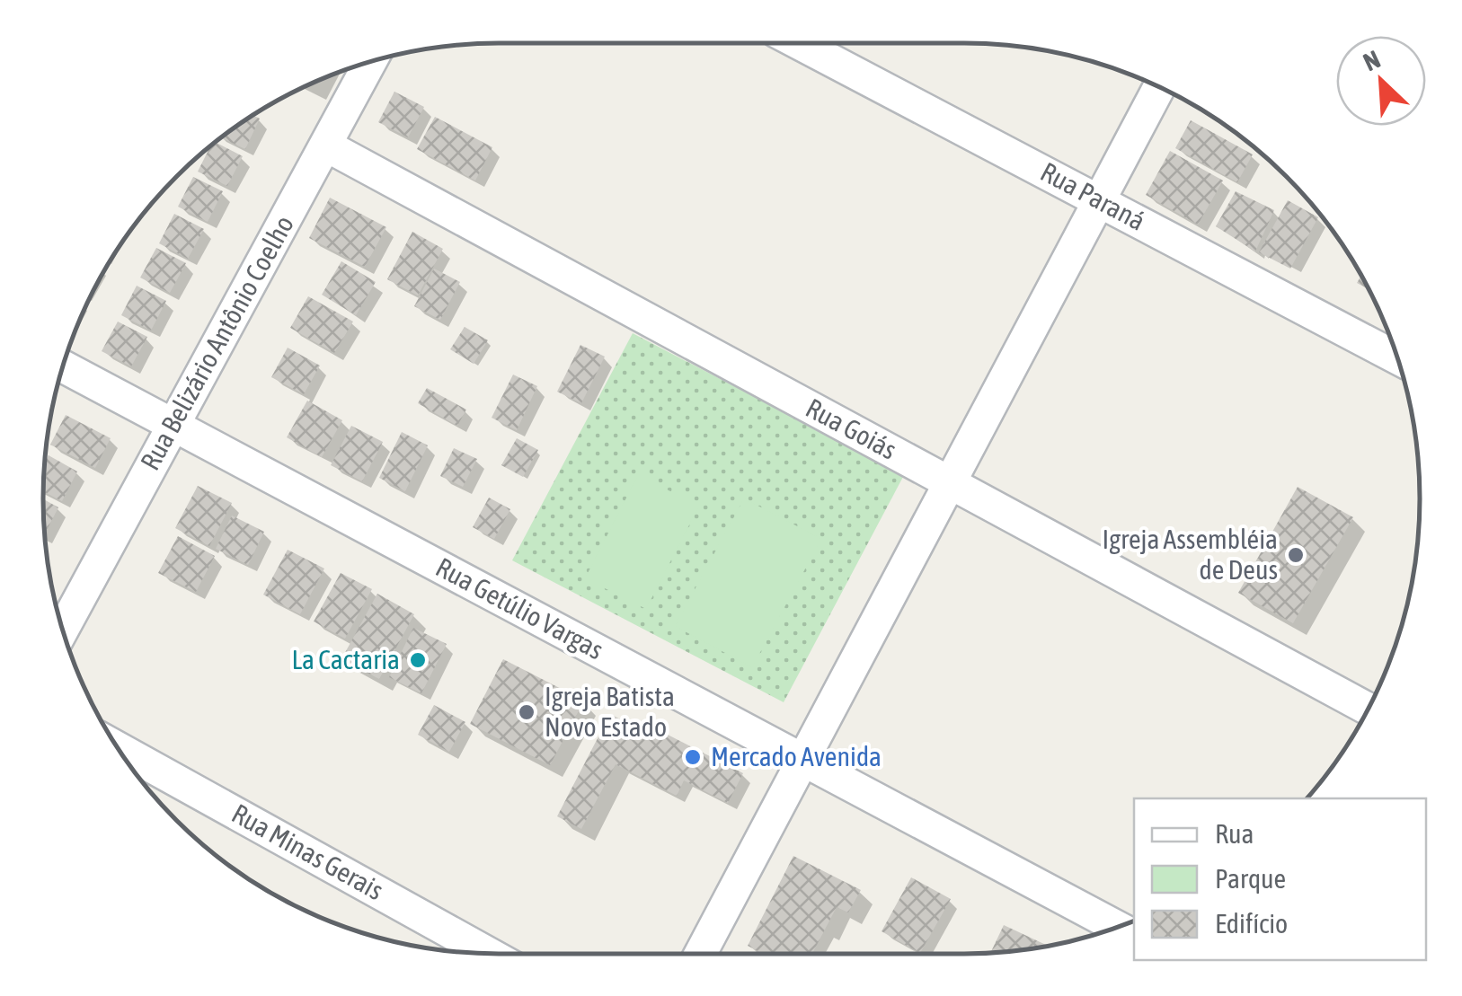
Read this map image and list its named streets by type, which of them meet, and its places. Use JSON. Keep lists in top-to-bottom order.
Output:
{
  "streets": {
    "street": [
      "Rua Paraná",
      "Rua Belizário Antônio Coelho",
      "Rua Goiás",
      "Rua Getúlio Vargas",
      "Rua Minas Gerais"
    ]
  },
  "crossings": [
    ["Rua Belizário Antônio Coelho", "Rua Goiás"],
    ["Rua Belizário Antônio Coelho", "Rua Getúlio Vargas"]
  ],
  "places": [
    "Igreja Assembléia de Deus",
    "La Cactaria",
    "Igreja Batista Novo Estado",
    "Mercado Avenida"
  ],
  "legend": ["Rua", "Parque", "Edifício"],
  "north": "top left"
}
